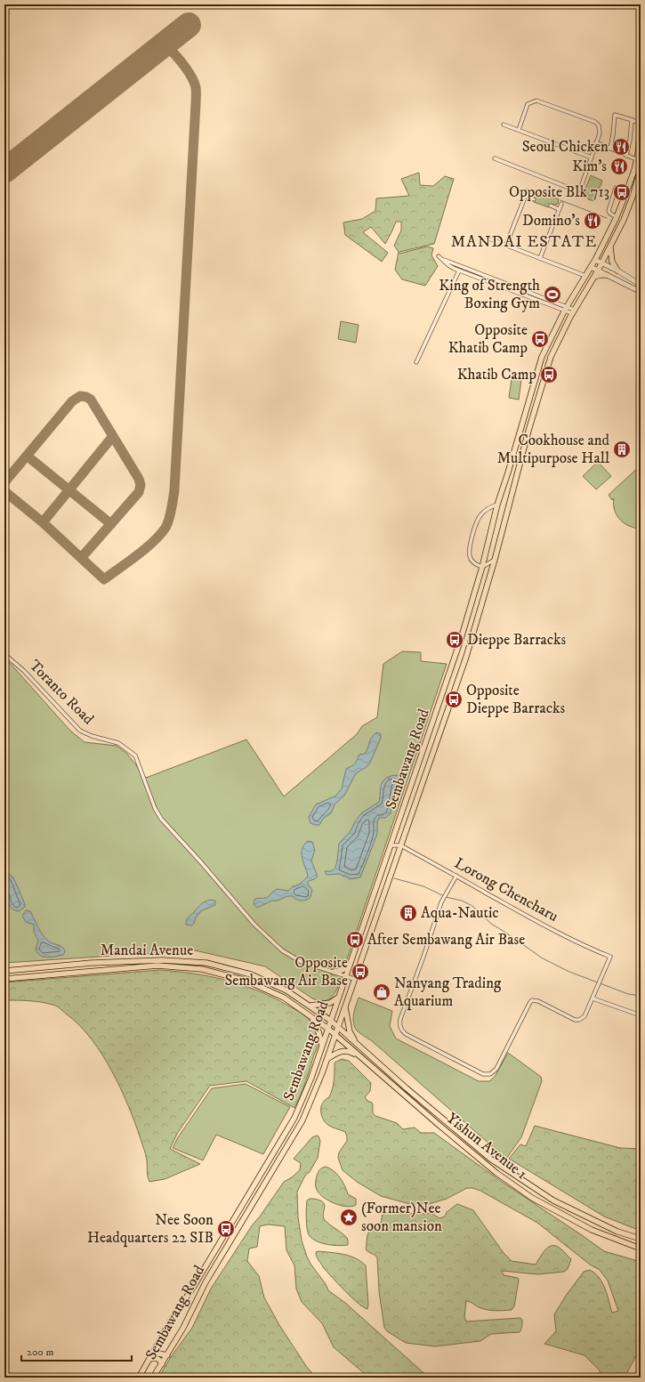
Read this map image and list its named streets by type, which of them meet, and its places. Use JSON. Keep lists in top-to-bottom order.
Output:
{
  "streets": {
    "main road": ["Sembawang Road", "Mandai Avenue", "Yishun Avenue 1"],
    "street": ["Toranto Road", "Lorong Chencharu"]
  },
  "crossings": [
    ["Toranto Road", "Sembawang Road"],
    ["Sembawang Road", "Lorong Chencharu"],
    ["Sembawang Road", "Mandai Avenue"],
    ["Sembawang Road", "Yishun Avenue 1"],
    ["Mandai Avenue", "Yishun Avenue 1"]
  ],
  "districts": ["MANDAI ESTATE"],
  "places": {
    "restaurant": ["Seoul Chicken", "Kim's", "Domino's"],
    "bus stop": [
      "Opposite Blk 713",
      "Opposite Khatib Camp",
      "Khatib Camp",
      "Dieppe Barracks",
      "Opposite Dieppe Barracks",
      "After Sembawang Air Base",
      "Opposite Sembawang Air Base",
      "Nee Soon Headquarters 22 SIB"
    ],
    "sports": ["King of Strength Boxing Gym"],
    "building": ["Cookhouse and Multipurpose Hall", "Aqua-Nautic"],
    "shop": ["Nanyang Trading Aquarium"],
    "place": ["(Former)Nee soon mansion"]
  },
  "scale_bar": "200 m"
}
